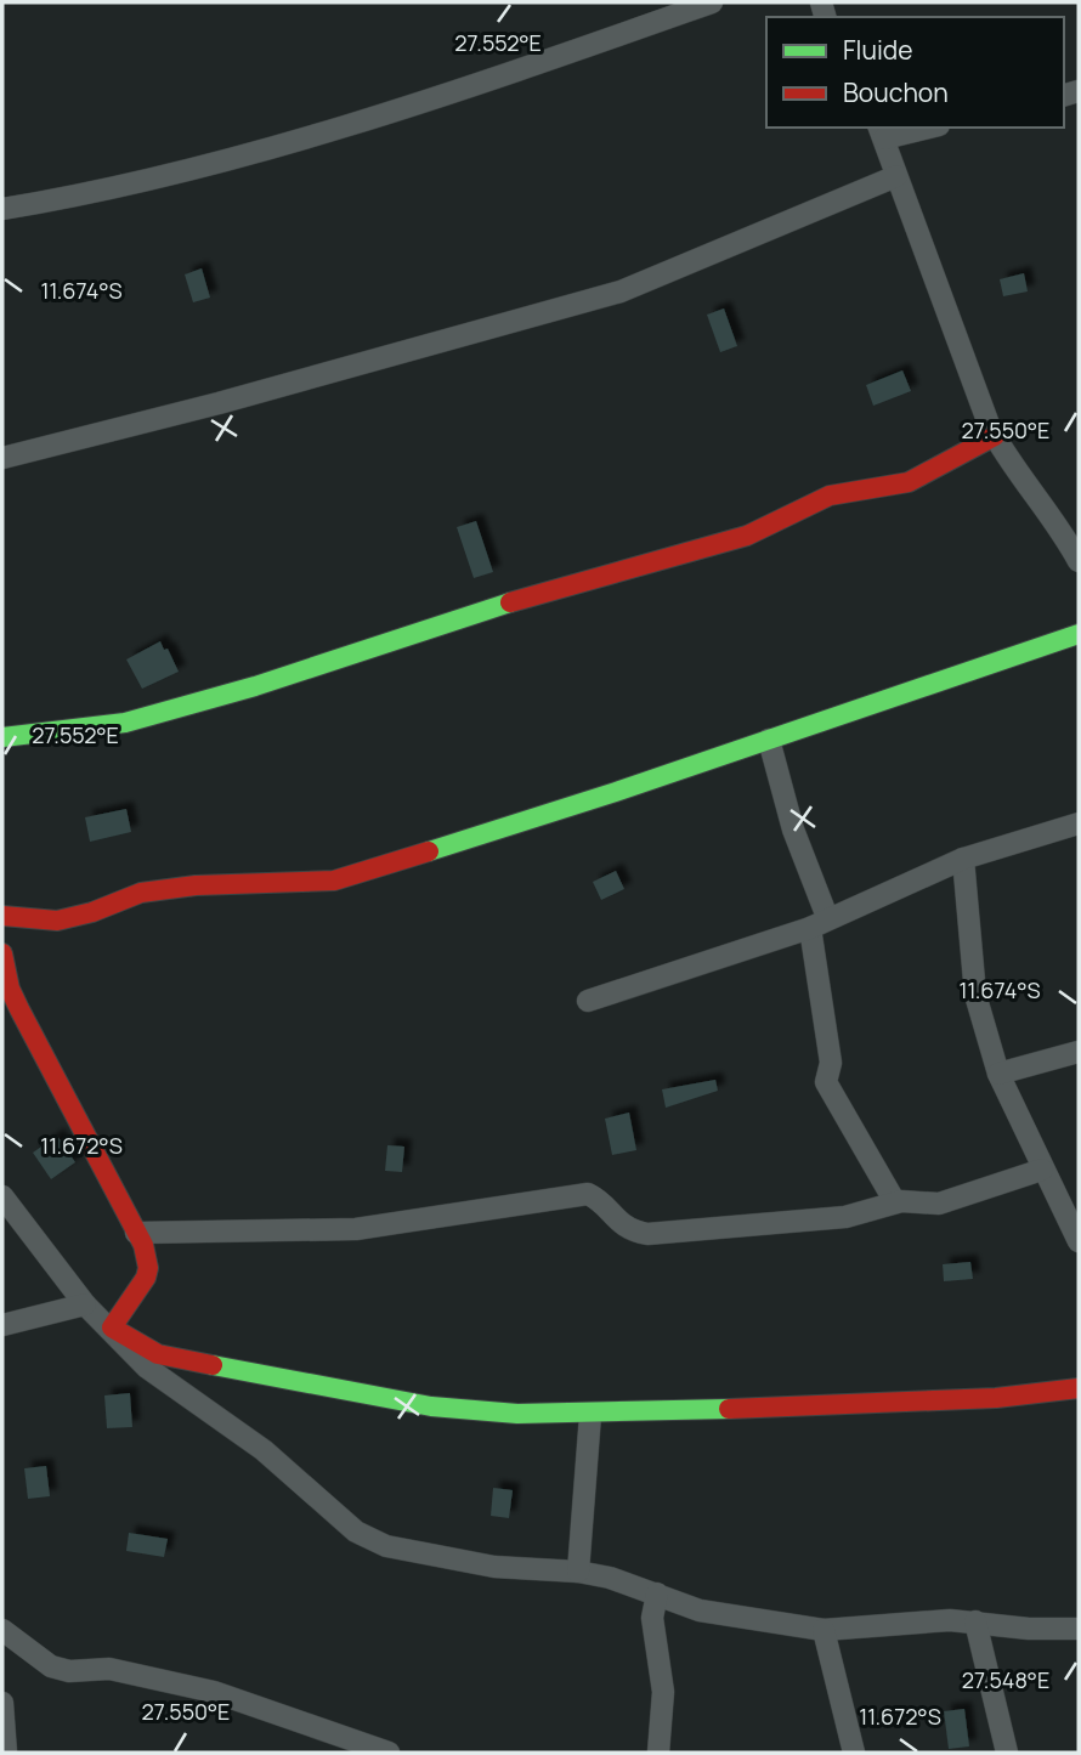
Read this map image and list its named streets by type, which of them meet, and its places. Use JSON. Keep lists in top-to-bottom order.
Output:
{
  "legend": ["Fluide", "Bouchon"],
  "coordinates": [
    "27.552°E",
    "11.674°S",
    "27.550°E",
    "11.672°S",
    "27.548°E"
  ]
}
